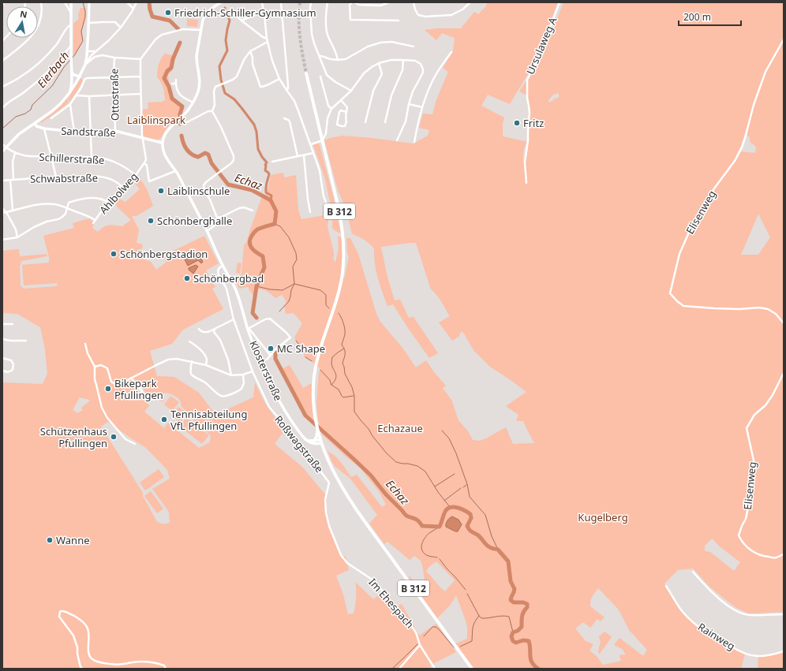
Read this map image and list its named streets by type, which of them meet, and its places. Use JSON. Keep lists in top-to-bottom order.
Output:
{
  "streets": {
    "main road": ["Sandstraße", "B 312", "Klosterstraße"],
    "street": [
      "Ursulaweg A",
      "Ottostraße",
      "Schillerstraße",
      "Schwabstraße",
      "Ahlbolweg",
      "Elisenweg",
      "Roßwagstraße",
      "Im Ehespach",
      "Rainweg"
    ]
  },
  "crossings": [
    ["Ottostraße", "Sandstraße"],
    ["Sandstraße", "Klosterstraße"],
    ["Schillerstraße", "Ahlbolweg"],
    ["Schwabstraße", "Ahlbolweg"],
    ["Klosterstraße", "Roßwagstraße"],
    ["Roßwagstraße", "Im Ehespach"]
  ],
  "water": ["Eierbach", "Echaz"],
  "parks": ["Laiblinspark", "Echazaue", "Kugelberg"],
  "places": [
    "Friedrich-Schiller-Gymnasium",
    "Fritz",
    "Laiblinschule",
    "Schönberghalle",
    "Schönbergstadion",
    "Schönbergbad",
    "MC Shape",
    "Bikepark Pfullingen",
    "Tennisabteilung VfL Pfullingen",
    "Schützenhaus Pfullingen",
    "Wanne"
  ],
  "scale_bar": "200 m",
  "north": "top"
}
